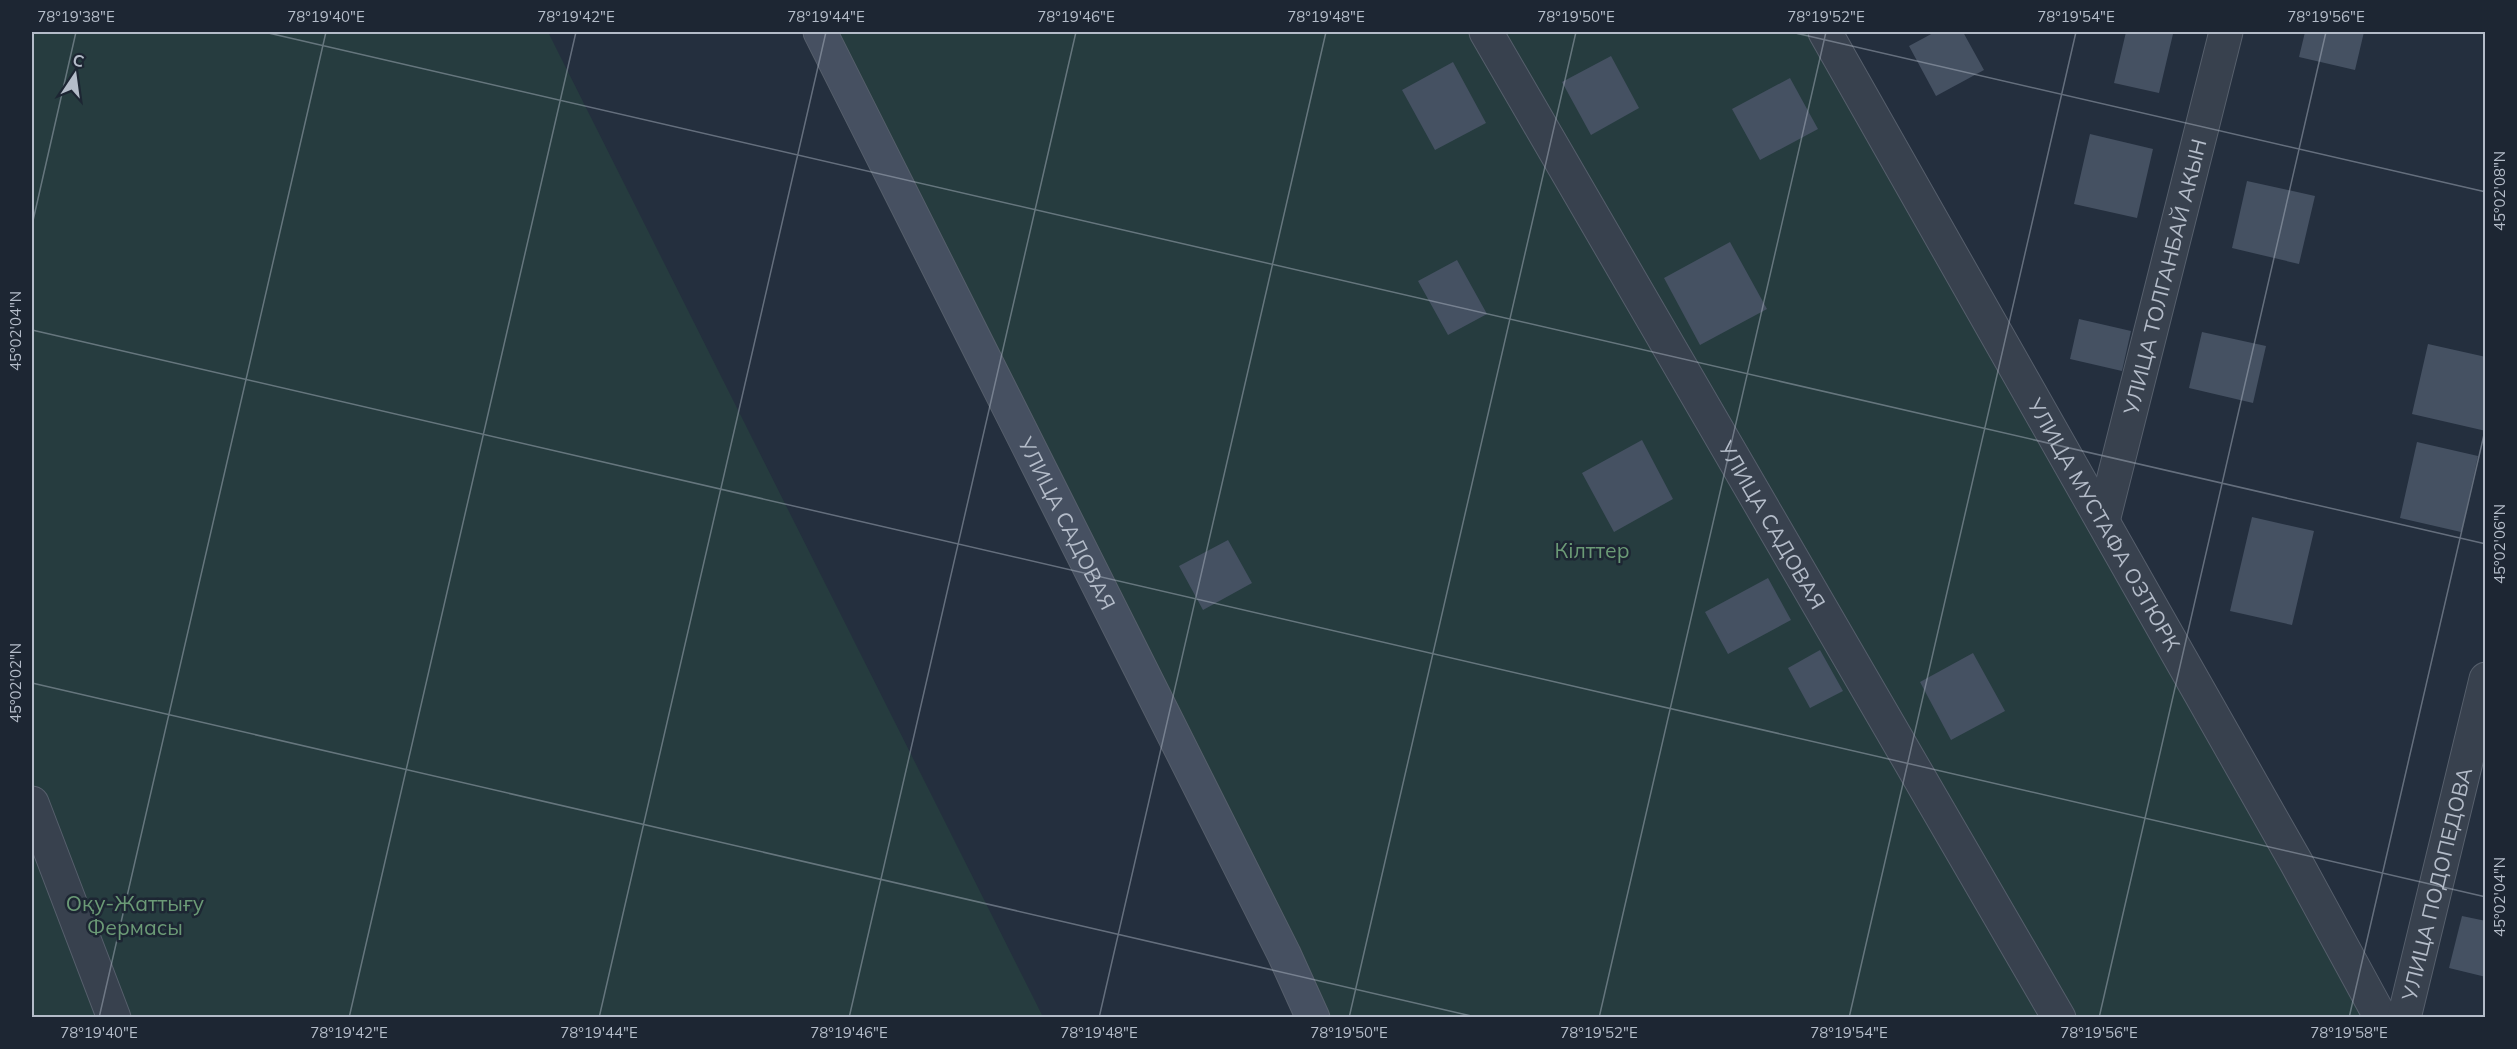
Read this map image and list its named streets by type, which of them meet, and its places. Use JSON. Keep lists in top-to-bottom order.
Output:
{
  "streets": {
    "street": [
      "УЛИЦА ТОЛГАНБАЙ АКЫН",
      "УЛИЦА САДОВАЯ",
      "УЛИЦА МУСТАФА ОЗТЮРК",
      "УЛИЦА ПОДОПЕДОВА"
    ]
  },
  "crossings": [
    ["УЛИЦА ТОЛГАНБАЙ АКЫН", "УЛИЦА МУСТАФА ОЗТЮРК"]
  ],
  "parks": ["Кілттер", "Оқу-Жаттығу Фермасы"],
  "north": "top",
  "coordinates": [
    "78°19'38\"E",
    "78°19'40\"E",
    "78°19'42\"E",
    "78°19'44\"E",
    "78°19'46\"E",
    "78°19'48\"E",
    "78°19'50\"E",
    "78°19'52\"E",
    "78°19'54\"E",
    "78°19'56\"E",
    "45°02'08\"N",
    "45°02'04\"N",
    "45°02'06\"N",
    "45°02'02\"N",
    "78°19'58\"E"
  ]
}
